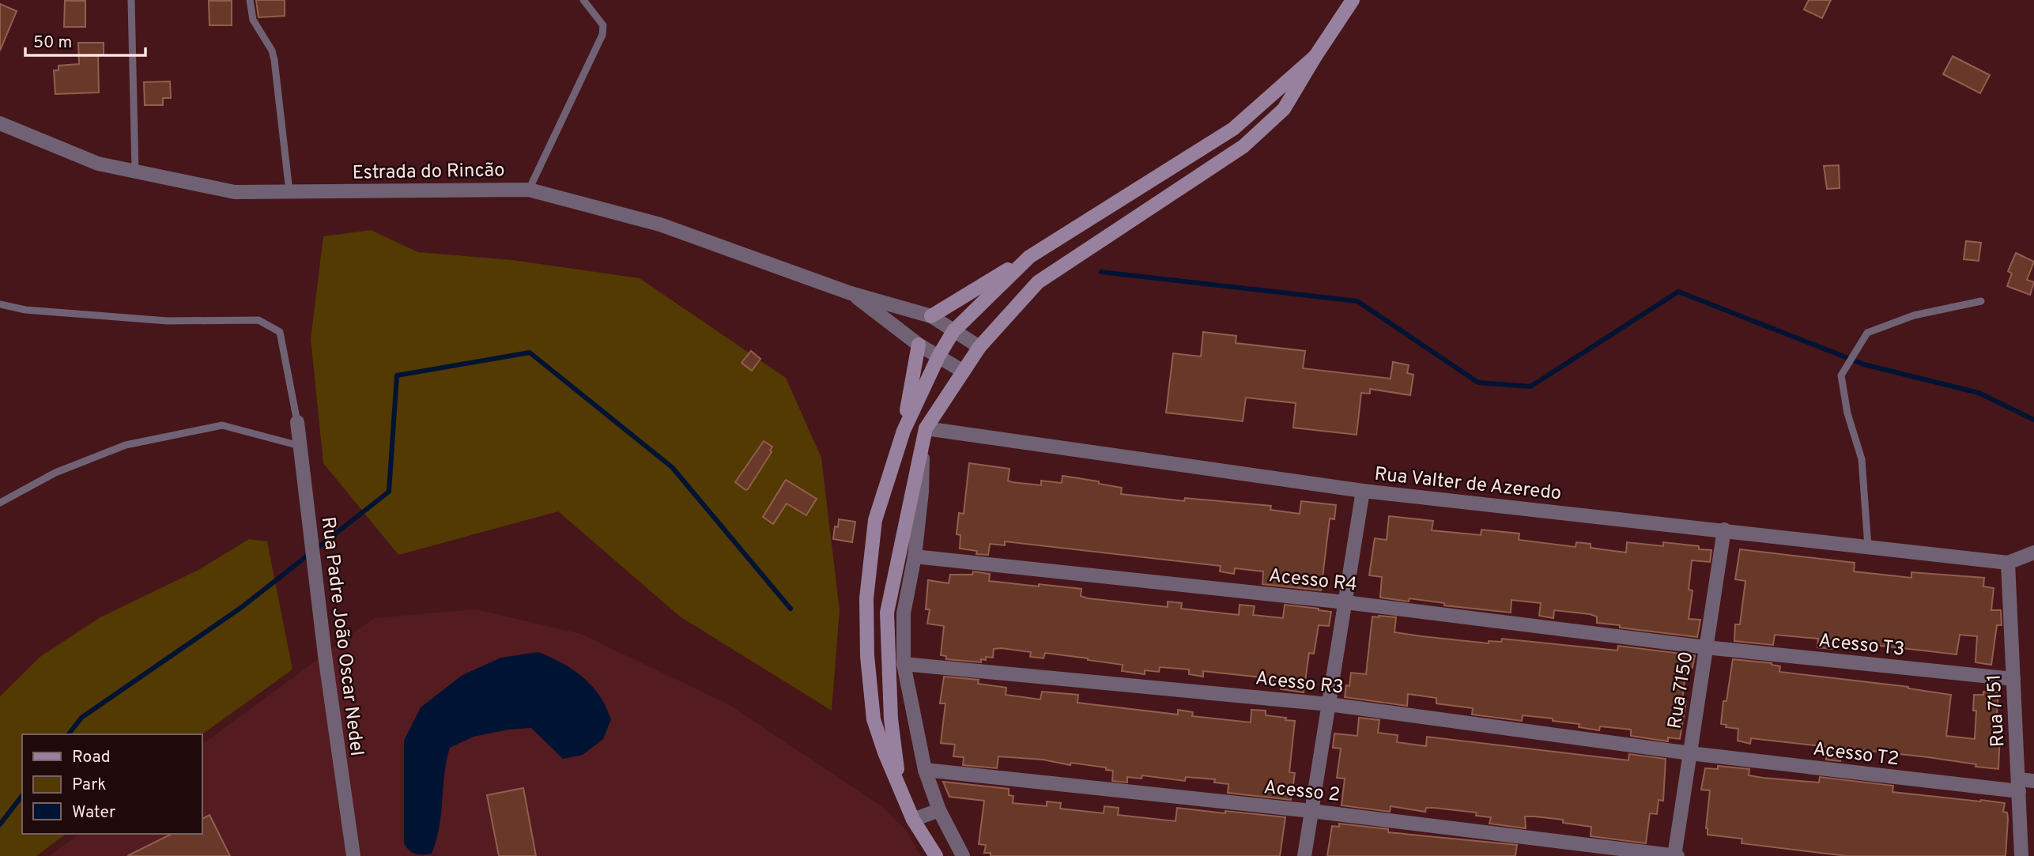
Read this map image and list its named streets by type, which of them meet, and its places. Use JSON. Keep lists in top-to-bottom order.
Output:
{
  "streets": {
    "street": [
      "Estrada do Rincão",
      "Rua Valter de Azeredo",
      "Acesso R4",
      "Rua Padre João Oscar Nedel",
      "Acesso T3",
      "Acesso R3",
      "Rua 7150",
      "Rua 7151",
      "Acesso T2",
      "Acesso 2"
    ]
  },
  "crossings": [
    ["Rua Valter de Azeredo", "Rua 7150"],
    ["Rua Valter de Azeredo", "Rua 7151"],
    ["Acesso R4", "Acesso T3"],
    ["Acesso R4", "Rua 7150"],
    ["Acesso T3", "Rua 7150"],
    ["Acesso T3", "Rua 7151"],
    ["Acesso R3", "Rua 7150"],
    ["Acesso R3", "Acesso T2"],
    ["Rua 7150", "Acesso T2"],
    ["Rua 7150", "Acesso 2"],
    ["Rua 7151", "Acesso T2"]
  ],
  "legend": ["Road", "Park", "Water"],
  "scale_bar": "50 m"
}
